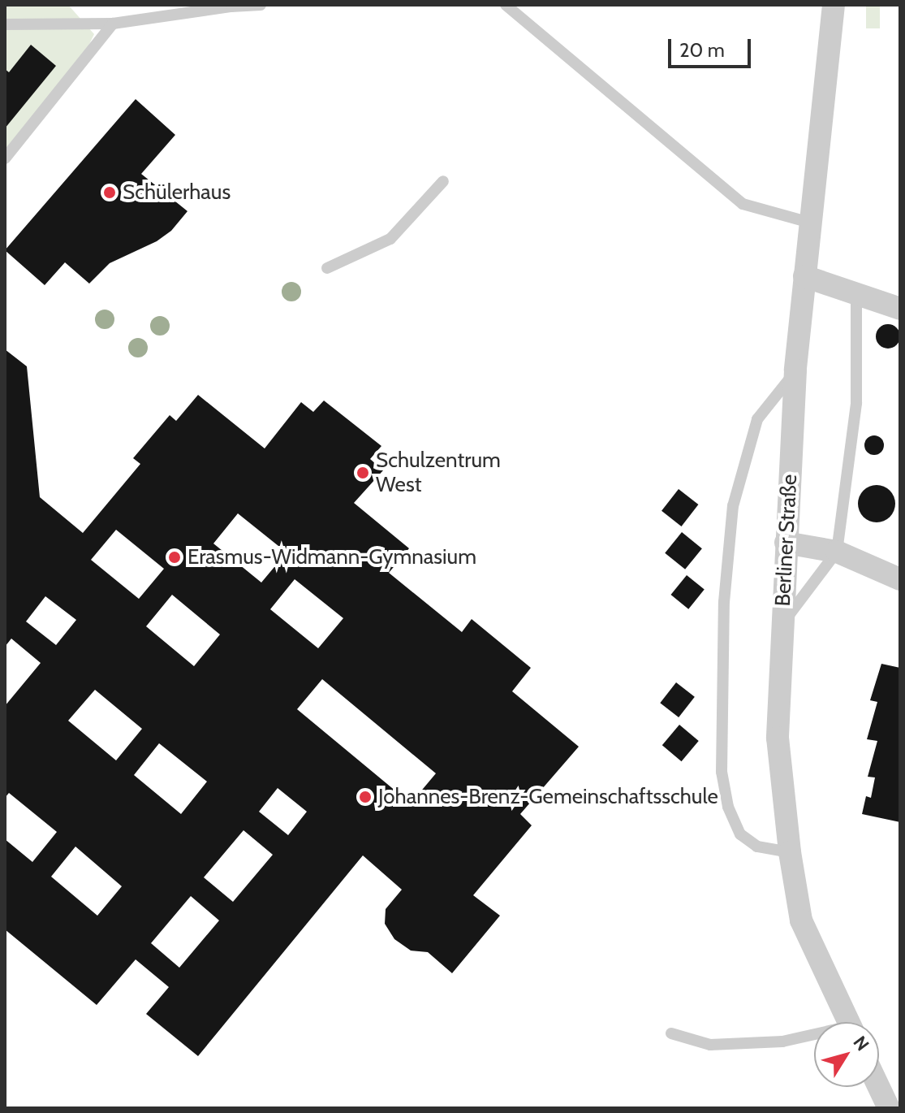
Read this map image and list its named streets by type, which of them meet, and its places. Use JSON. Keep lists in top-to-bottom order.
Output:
{
  "streets": {
    "street": ["Berliner Straße"]
  },
  "places": [
    "Schülerhaus",
    "Schulzentrum West",
    "Erasmus-Widmann-Gymnasium",
    "Johannes-Brenz-Gemeinschaftsschule"
  ],
  "scale_bar": "20 m",
  "north": "top right"
}
